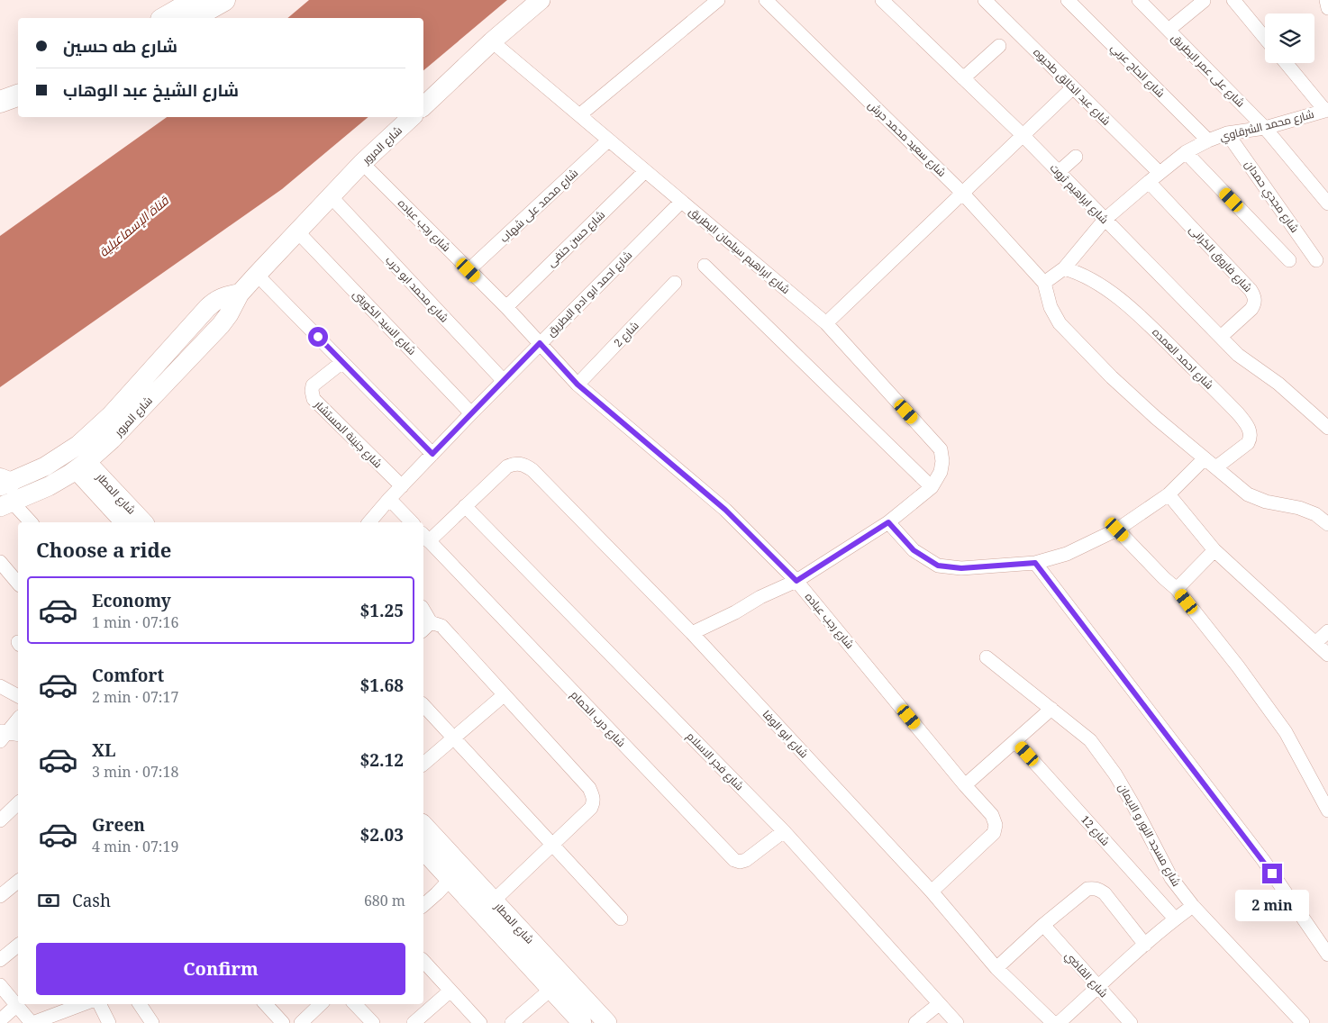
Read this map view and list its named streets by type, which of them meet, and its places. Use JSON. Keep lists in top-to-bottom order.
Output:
{
  "streets": {
    "main road": ["شارع المرور", "شارع المطار"],
    "street": [
      "شارع الحاج عربي",
      "شارع على عمر البطريق",
      "شارع عبد الخالق طحيوه",
      "شارع محمد الشرقاوي",
      "شارع سعيد محمد حرش",
      "شارع ابراهيم ثروت",
      "شارع مجدي حمدان",
      "شارع محمد على شهاب",
      "شارع رجب عباده",
      "شارع حسن حنفى",
      "شارع ابراهيم سيلمان البطريق",
      "شارع فاروق الكرانى",
      "شارع محمد ابو حرب",
      "شارع احمد ابو ادم البطريق",
      "شارع السيد الكويتى",
      "شارع 2",
      "شارع احمد العمده",
      "شارع جنينة المستشار",
      "شارع درب الحمام",
      "شارع ابو الوفا",
      "شارع فجر الاسلام",
      "شارع 12",
      "شارع مسجد النور و الايمان",
      "شارع القاضي"
    ]
  },
  "crossings": [
    ["شارع الحاج عربي", "شارع محمد الشرقاوي"],
    ["شارع على عمر البطريق", "شارع محمد الشرقاوي"],
    ["شارع عبد الخالق طحيوه", "شارع محمد الشرقاوي"],
    ["شارع محمد الشرقاوي", "شارع سعيد محمد حرش"],
    ["شارع محمد الشرقاوي", "شارع ابراهيم ثروت"],
    ["شارع محمد الشرقاوي", "شارع مجدي حمدان"],
    ["شارع محمد الشرقاوي", "شارع فاروق الكرانى"],
    ["شارع محمد الشرقاوي", "شارع احمد العمده"],
    ["شارع المرور", "شارع رجب عباده"],
    ["شارع المرور", "شارع محمد ابو حرب"],
    ["شارع المرور", "شارع السيد الكويتى"],
    ["شارع المرور", "شارع المطار"],
    ["شارع ابراهيم ثروت", "شارع فاروق الكرانى"],
    ["شارع محمد على شهاب", "شارع رجب عباده"],
    ["شارع محمد على شهاب", "شارع ابراهيم سيلمان البطريق"],
    ["شارع رجب عباده", "شارع حسن حنفى"],
    ["شارع رجب عباده", "شارع احمد ابو ادم البطريق"],
    ["شارع رجب عباده", "شارع 2"],
    ["شارع رجب عباده", "شارع ابو الوفا"],
    ["شارع حسن حنفى", "شارع ابراهيم سيلمان البطريق"],
    ["شارع ابراهيم سيلمان البطريق", "شارع احمد ابو ادم البطريق"],
    ["شارع محمد ابو حرب", "شارع احمد ابو ادم البطريق"],
    ["شارع احمد ابو ادم البطريق", "شارع السيد الكويتى"],
    ["شارع احمد ابو ادم البطريق", "شارع جنينة المستشار"],
    ["شارع درب الحمام", "شارع فجر الاسلام"],
    ["شارع ابو الوفا", "شارع فجر الاسلام"]
  ],
  "water": ["قناة الإسماعيلية"],
  "page": {
    "banner": ["شارع طه حسين", "شارع الشيخ عبد الوهاب"],
    "heading": "Choose a ride",
    "list": [
      {
        "name": "Economy",
        "note": "1 min · 07:16",
        "value": "$1.25"
      },
      {
        "name": "Comfort",
        "note": "2 min · 07:17",
        "value": "$1.68"
      },
      {
        "name": "XL",
        "note": "3 min · 07:18",
        "value": "$2.12"
      },
      {
        "name": "Green",
        "note": "4 min · 07:19",
        "value": "$2.03"
      }
    ],
    "pay": ["Cash", "680 m"],
    "bubble": "2 min",
    "buttons": "Confirm"
  }
}
